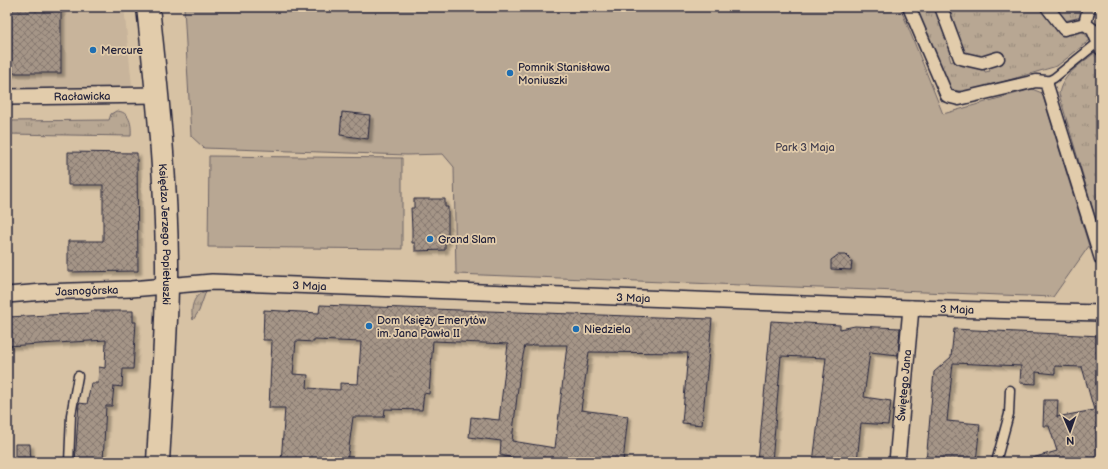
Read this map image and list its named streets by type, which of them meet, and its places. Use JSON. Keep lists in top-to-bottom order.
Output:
{
  "streets": {
    "main road": ["Księdza Jerzego Popiełuszki"],
    "street": [
      "Racławicka",
      "3 Maja",
      "Jasnogórska",
      "Świętego Jana"
    ]
  },
  "crossings": [
    ["Racławicka", "Księdza Jerzego Popiełuszki"],
    ["Księdza Jerzego Popiełuszki", "3 Maja"],
    ["Księdza Jerzego Popiełuszki", "Jasnogórska"],
    ["3 Maja", "Jasnogórska"],
    ["3 Maja", "Świętego Jana"]
  ],
  "parks": ["Park 3 Maja"],
  "places": [
    "Mercure",
    "Pomnik Stanisława Moniuszki",
    "Grand Slam",
    "Dom Księży Emerytów im. Jana Pawła II",
    "Niedziela"
  ],
  "north": "bottom"
}
